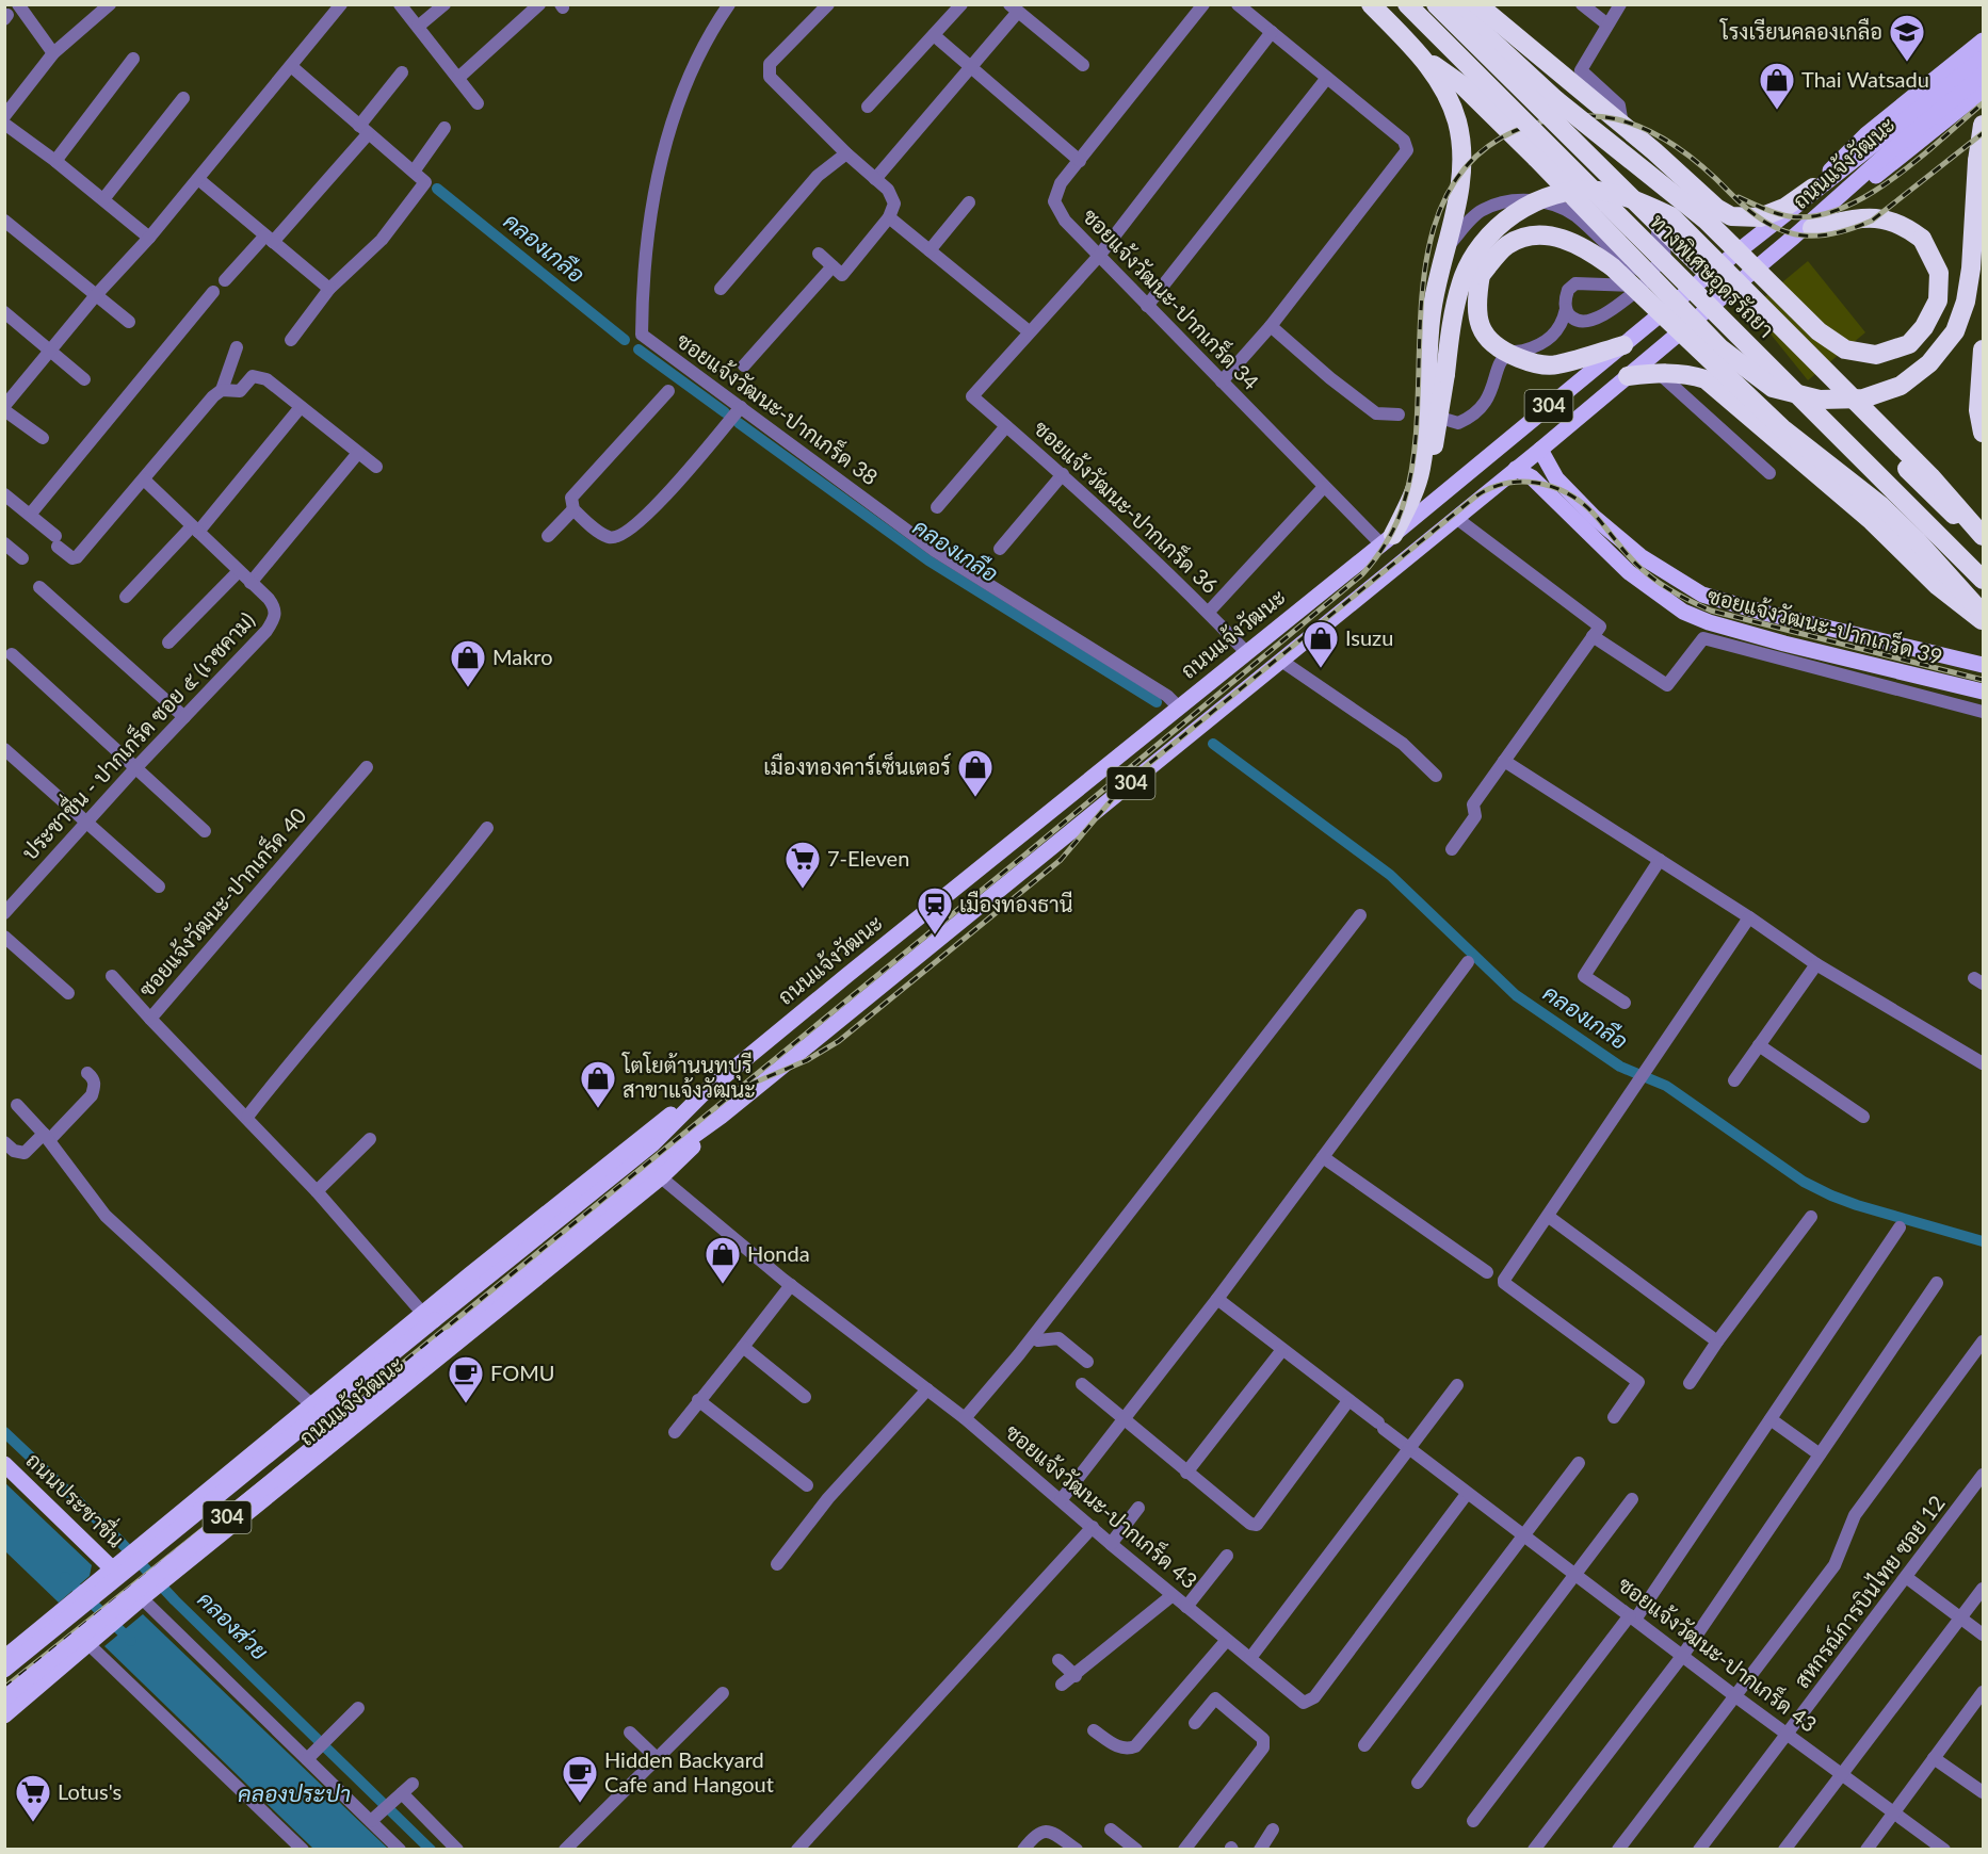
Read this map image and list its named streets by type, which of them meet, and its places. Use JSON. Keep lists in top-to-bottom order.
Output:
{
  "streets": {
    "highway": ["ทางพิเศษอุดรรัถยา"],
    "main road": [
      "ถนนแจ้งวัฒนะ",
      "304",
      "ซอยแจ้งวัฒนะ-ปากเกร็ด 39",
      "ถนนประชาชื่น"
    ],
    "street": [
      "ซอยแจ้งวัฒนะ-ปากเกร็ด 34",
      "ซอยแจ้งวัฒนะ-ปากเกร็ด 38",
      "ซอยแจ้งวัฒนะ-ปากเกร็ด 36",
      "ประชาชื่น - ปากเกร็ด ซอย ๕ (เวชคาม)",
      "ซอยแจ้งวัฒนะ-ปากเกร็ด 40",
      "ซอยแจ้งวัฒนะ-ปากเกร็ด 43",
      "สหกรณ์การบินไทย ซอย 12"
    ]
  },
  "crossings": [
    ["ถนนแจ้งวัฒนะ", "ซอยแจ้งวัฒนะ-ปากเกร็ด 34"],
    ["ถนนแจ้งวัฒนะ", "ซอยแจ้งวัฒนะ-ปากเกร็ด 38"],
    ["ถนนแจ้งวัฒนะ", "ซอยแจ้งวัฒนะ-ปากเกร็ด 36"],
    ["ถนนแจ้งวัฒนะ", "ซอยแจ้งวัฒนะ-ปากเกร็ด 39"],
    ["ถนนแจ้งวัฒนะ", "ซอยแจ้งวัฒนะ-ปากเกร็ด 40"],
    ["ถนนแจ้งวัฒนะ", "ถนนประชาชื่น"],
    ["ถนนแจ้งวัฒนะ", "ซอยแจ้งวัฒนะ-ปากเกร็ด 43"],
    ["ซอยแจ้งวัฒนะ-ปากเกร็ด 43", "สหกรณ์การบินไทย ซอย 12"]
  ],
  "water": ["คลองเกลือ", "คลองส่วย", "คลองประปา"],
  "places": {
    "school or university": ["โรงเรียนคลองเกลือ"],
    "shop": [
      "Thai Watsadu",
      "Isuzu",
      "Makro",
      "เมืองทองคาร์เซ็นเตอร์",
      "โตโยต้านนทบุรี สาขาแจ้งวัฒนะ",
      "Honda"
    ],
    "supermarket": ["7-Eleven", "Lotus's"],
    "station": ["เมืองทองธานี"],
    "cafe": ["FOMU", "Hidden Backyard Cafe and Hangout"]
  }
}
